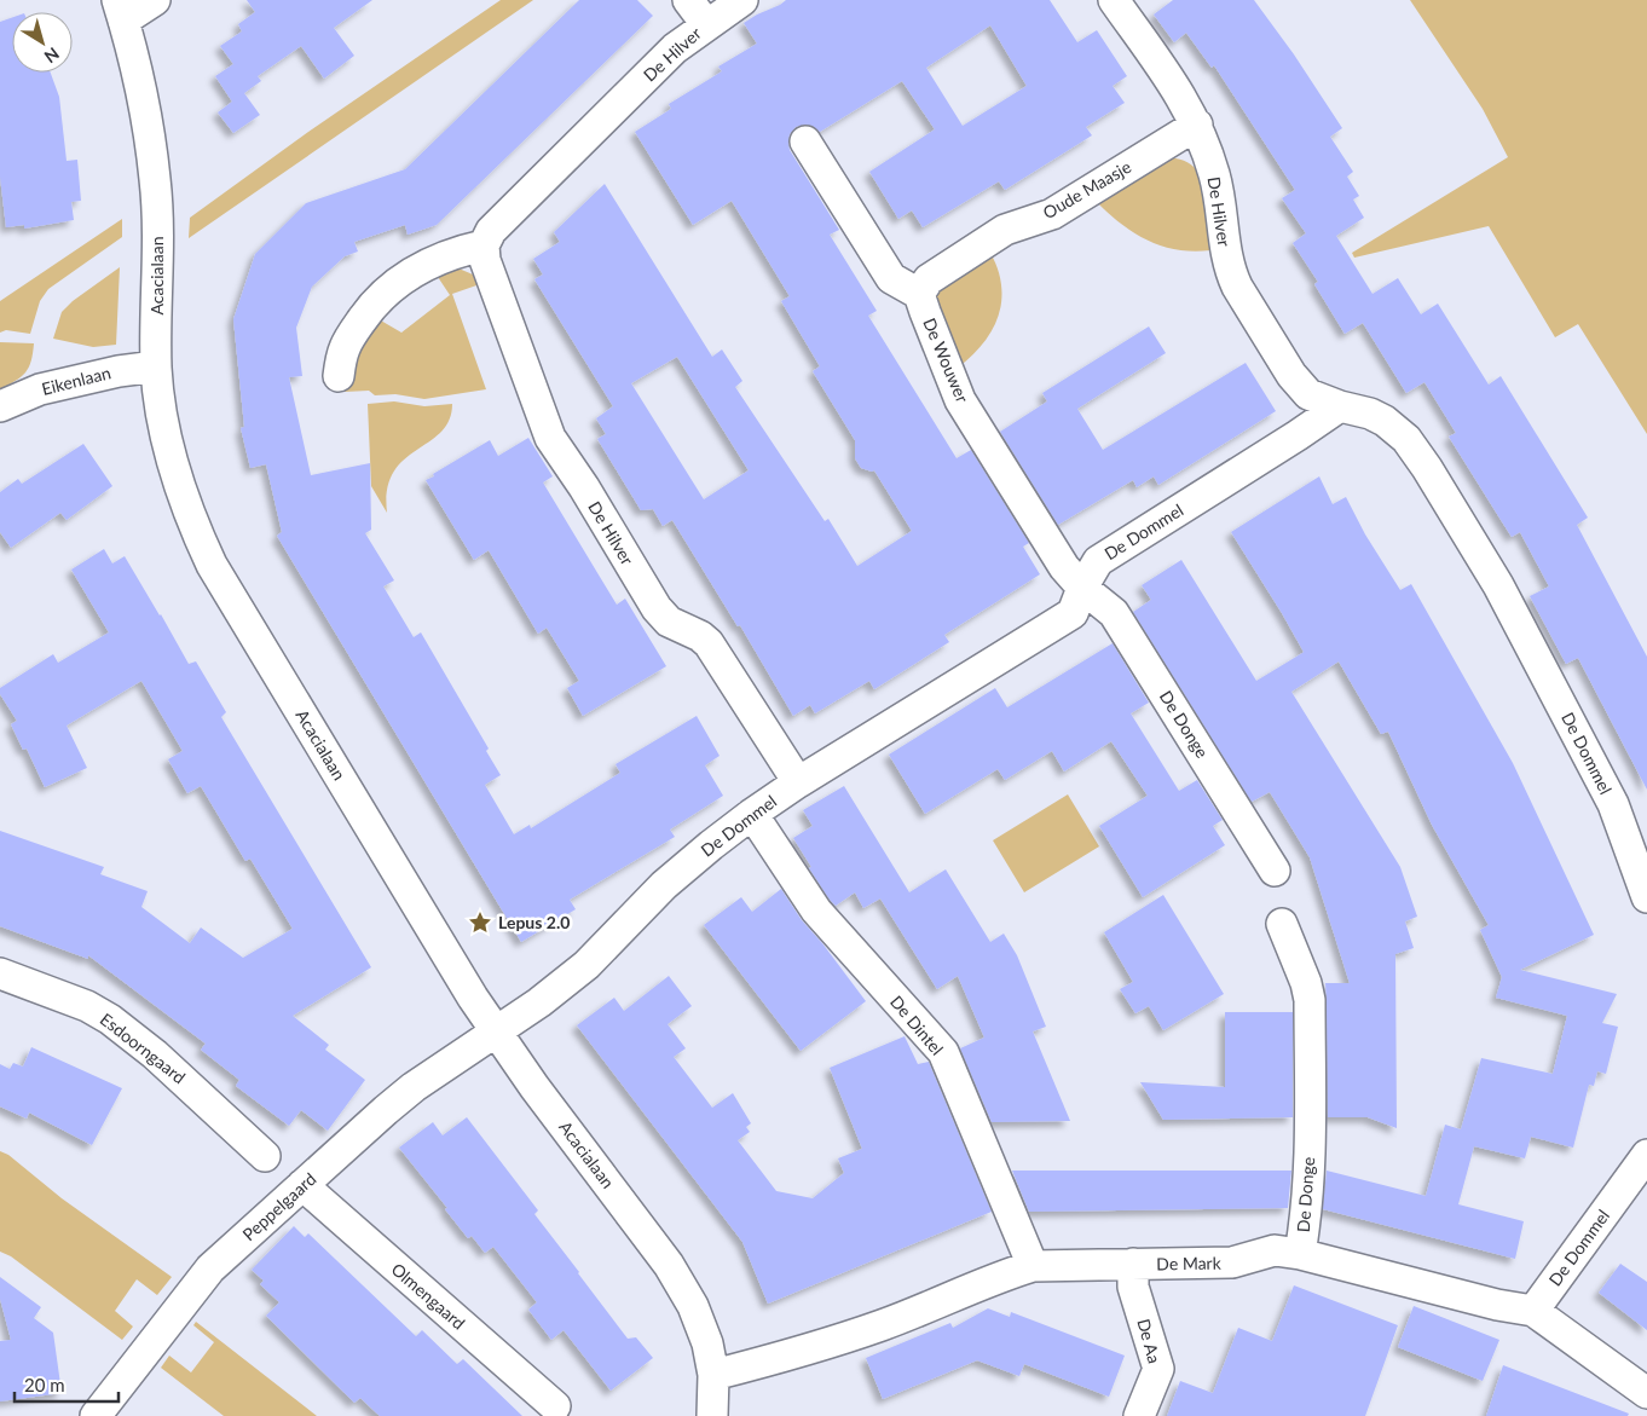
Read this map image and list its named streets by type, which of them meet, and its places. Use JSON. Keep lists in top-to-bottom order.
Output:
{
  "streets": {
    "street": [
      "De Hilver",
      "Oude Maasje",
      "Acacialaan",
      "De Wouwer",
      "Eikenlaan",
      "De Dommel",
      "De Donge",
      "De Dintel",
      "Esdoorngaard",
      "Peppelgaard",
      "De Mark",
      "Olmengaard",
      "De Aa"
    ]
  },
  "crossings": [
    ["De Hilver", "Oude Maasje"],
    ["De Hilver", "De Dommel"],
    ["Oude Maasje", "De Wouwer"],
    ["Acacialaan", "Eikenlaan"],
    ["Acacialaan", "De Dommel"],
    ["Acacialaan", "Peppelgaard"],
    ["Acacialaan", "De Mark"],
    ["De Wouwer", "De Dommel"],
    ["De Wouwer", "De Donge"],
    ["De Dommel", "De Donge"],
    ["De Dommel", "De Dintel"],
    ["De Dommel", "Peppelgaard"],
    ["De Dommel", "De Mark"],
    ["De Donge", "De Mark"],
    ["De Dintel", "De Mark"],
    ["Peppelgaard", "Olmengaard"],
    ["De Mark", "De Aa"]
  ],
  "places": {
    "place": ["Lepus 2.0"]
  },
  "scale_bar": "20 m",
  "north": "bottom right"
}
